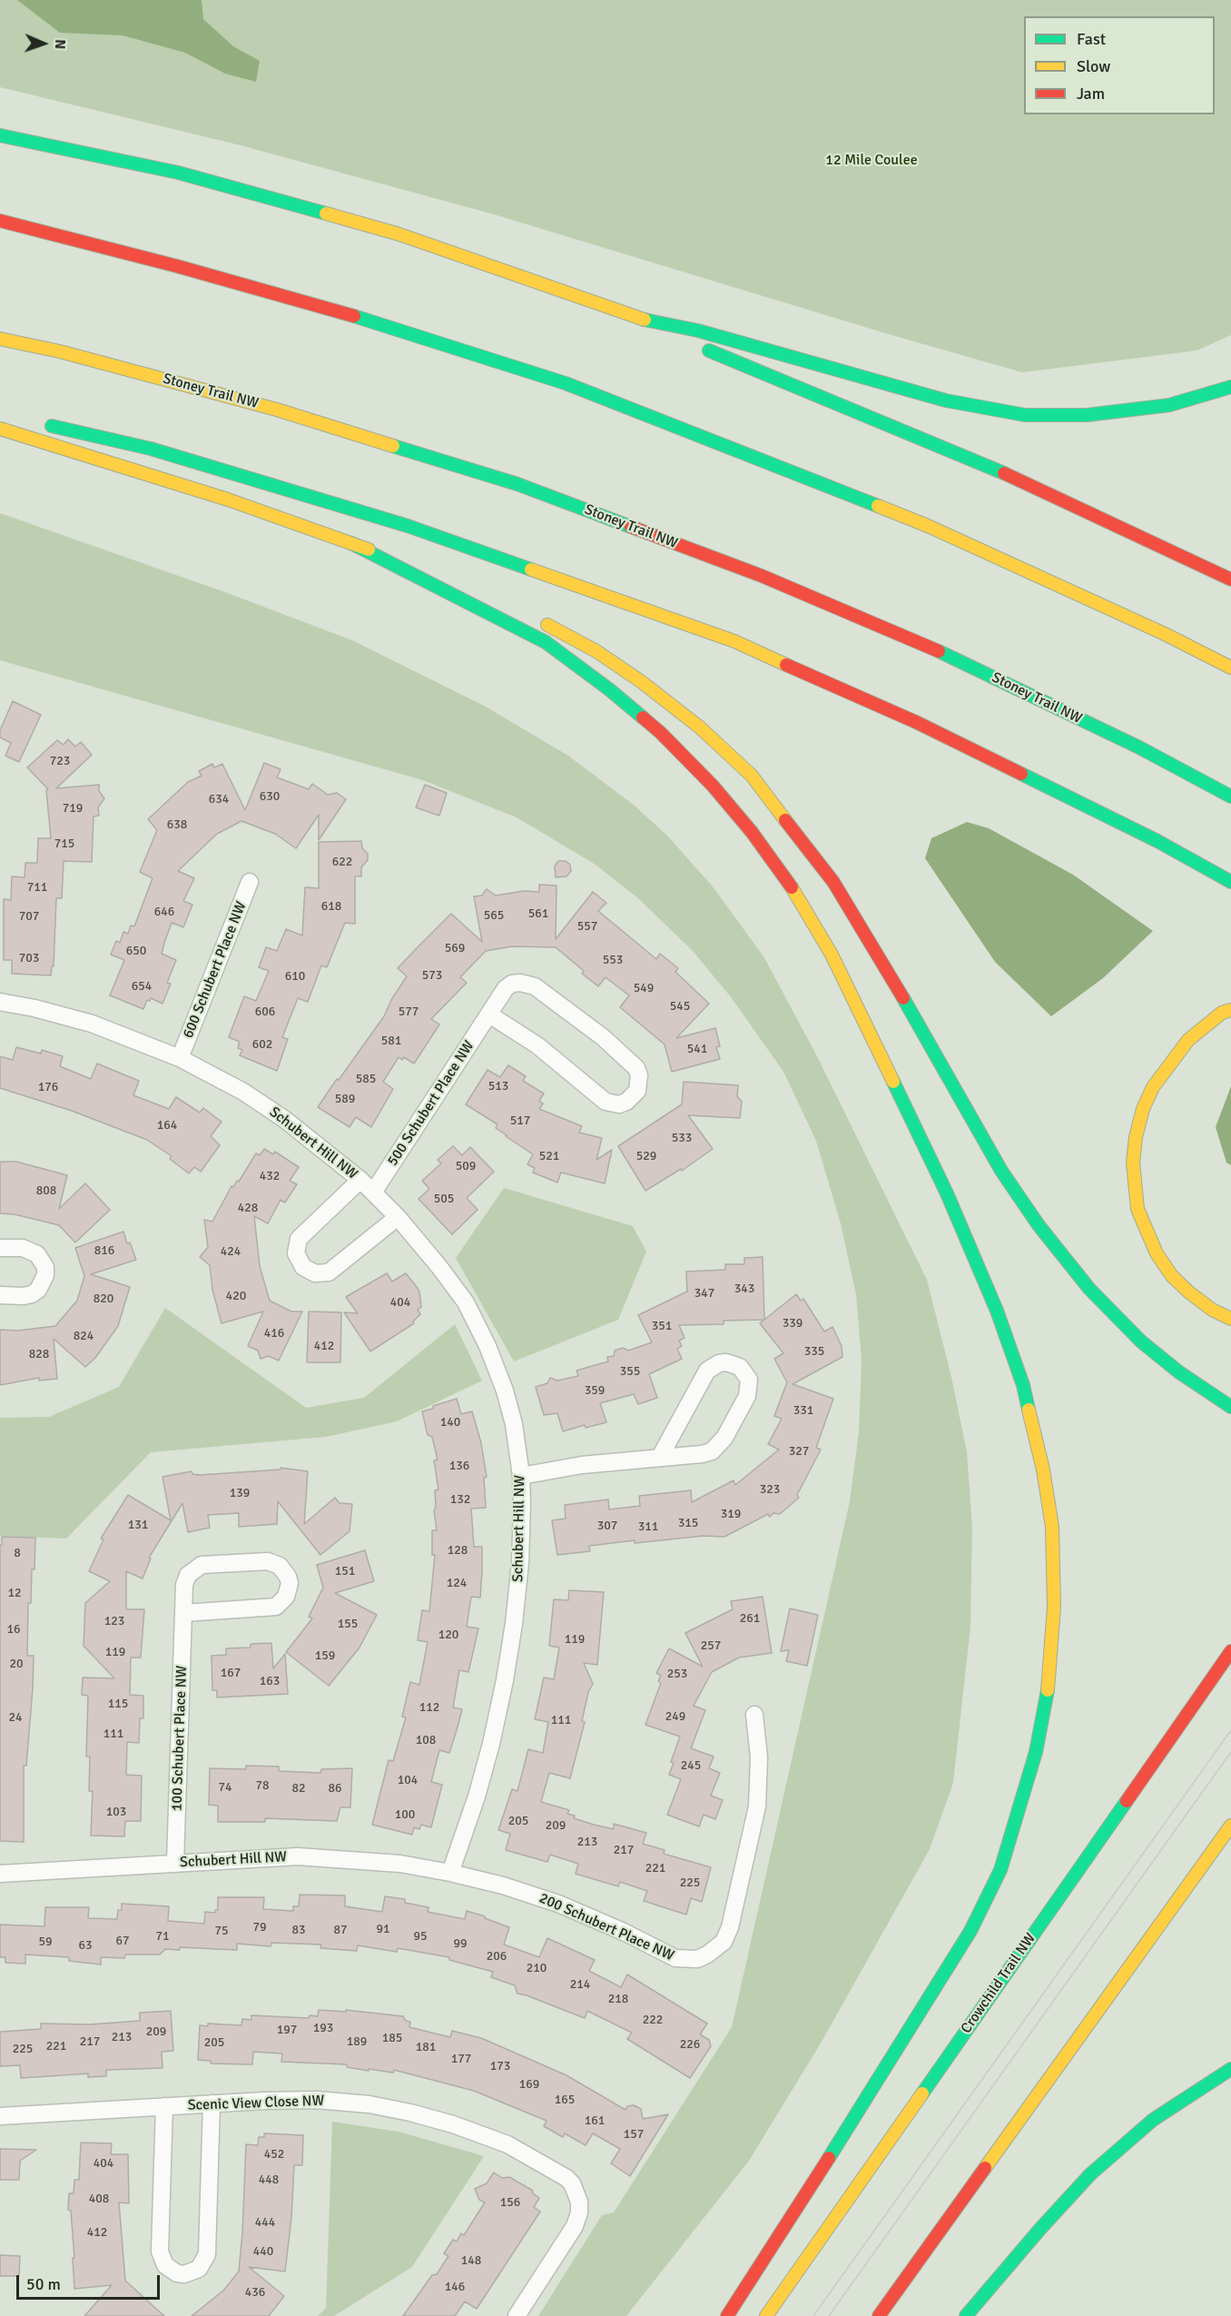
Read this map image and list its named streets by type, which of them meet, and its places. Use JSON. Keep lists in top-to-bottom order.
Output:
{
  "streets": {
    "highway": ["Stoney Trail NW", "Crowchild Trail NW"],
    "street": [
      "600 Schubert Place NW",
      "500 Schubert Place NW",
      "Schubert Hill NW",
      "100 Schubert Place NW",
      "200 Schubert Place NW",
      "Scenic View Close NW"
    ]
  },
  "crossings": [
    ["600 Schubert Place NW", "Schubert Hill NW"],
    ["500 Schubert Place NW", "Schubert Hill NW"],
    ["Schubert Hill NW", "100 Schubert Place NW"],
    ["Schubert Hill NW", "200 Schubert Place NW"]
  ],
  "parks": ["12 Mile Coulee"],
  "house_numbers": [
    "723",
    "630",
    "634",
    "719",
    "638",
    "715",
    "622",
    "711",
    "618",
    "646",
    "561",
    "565",
    "707",
    "557",
    "569",
    "650",
    "703",
    "553",
    "573",
    "610",
    "654",
    "549",
    "545",
    "606",
    "577",
    "581",
    "602",
    "541",
    "585",
    "513",
    "176",
    "589",
    "517",
    "164",
    "533",
    "521",
    "529",
    "509",
    "432",
    "808",
    "505",
    "428",
    "816",
    "424",
    "343",
    "347",
    "420",
    "820",
    "404",
    "339",
    "351",
    "416",
    "824",
    "412",
    "335",
    "828",
    "355",
    "359",
    "331",
    "140",
    "327",
    "136",
    "323",
    "139",
    "132",
    "319",
    "315",
    "131",
    "307",
    "311",
    "128",
    "8",
    "151",
    "124",
    "12",
    "261",
    "123",
    "155",
    "16",
    "120",
    "119",
    "257",
    "119",
    "159",
    "20",
    "167",
    "253",
    "163",
    "115",
    "112",
    "249",
    "24",
    "111",
    "111",
    "108",
    "245",
    "104",
    "78",
    "74",
    "82",
    "86",
    "103",
    "100",
    "205",
    "209",
    "213",
    "217",
    "221",
    "225",
    "79",
    "91",
    "83",
    "87",
    "75",
    "71",
    "95",
    "67",
    "59",
    "99",
    "63",
    "206",
    "210",
    "214",
    "218",
    "222",
    "193",
    "197",
    "209",
    "213",
    "185",
    "217",
    "189",
    "205",
    "226",
    "221",
    "181",
    "225",
    "177",
    "173",
    "169",
    "165",
    "161",
    "157",
    "452",
    "404",
    "448",
    "408",
    "156",
    "444",
    "412",
    "440",
    "148",
    "146",
    "436"
  ],
  "legend": ["Fast", "Slow", "Jam"],
  "scale_bar": "50 m",
  "north": "right"
}
